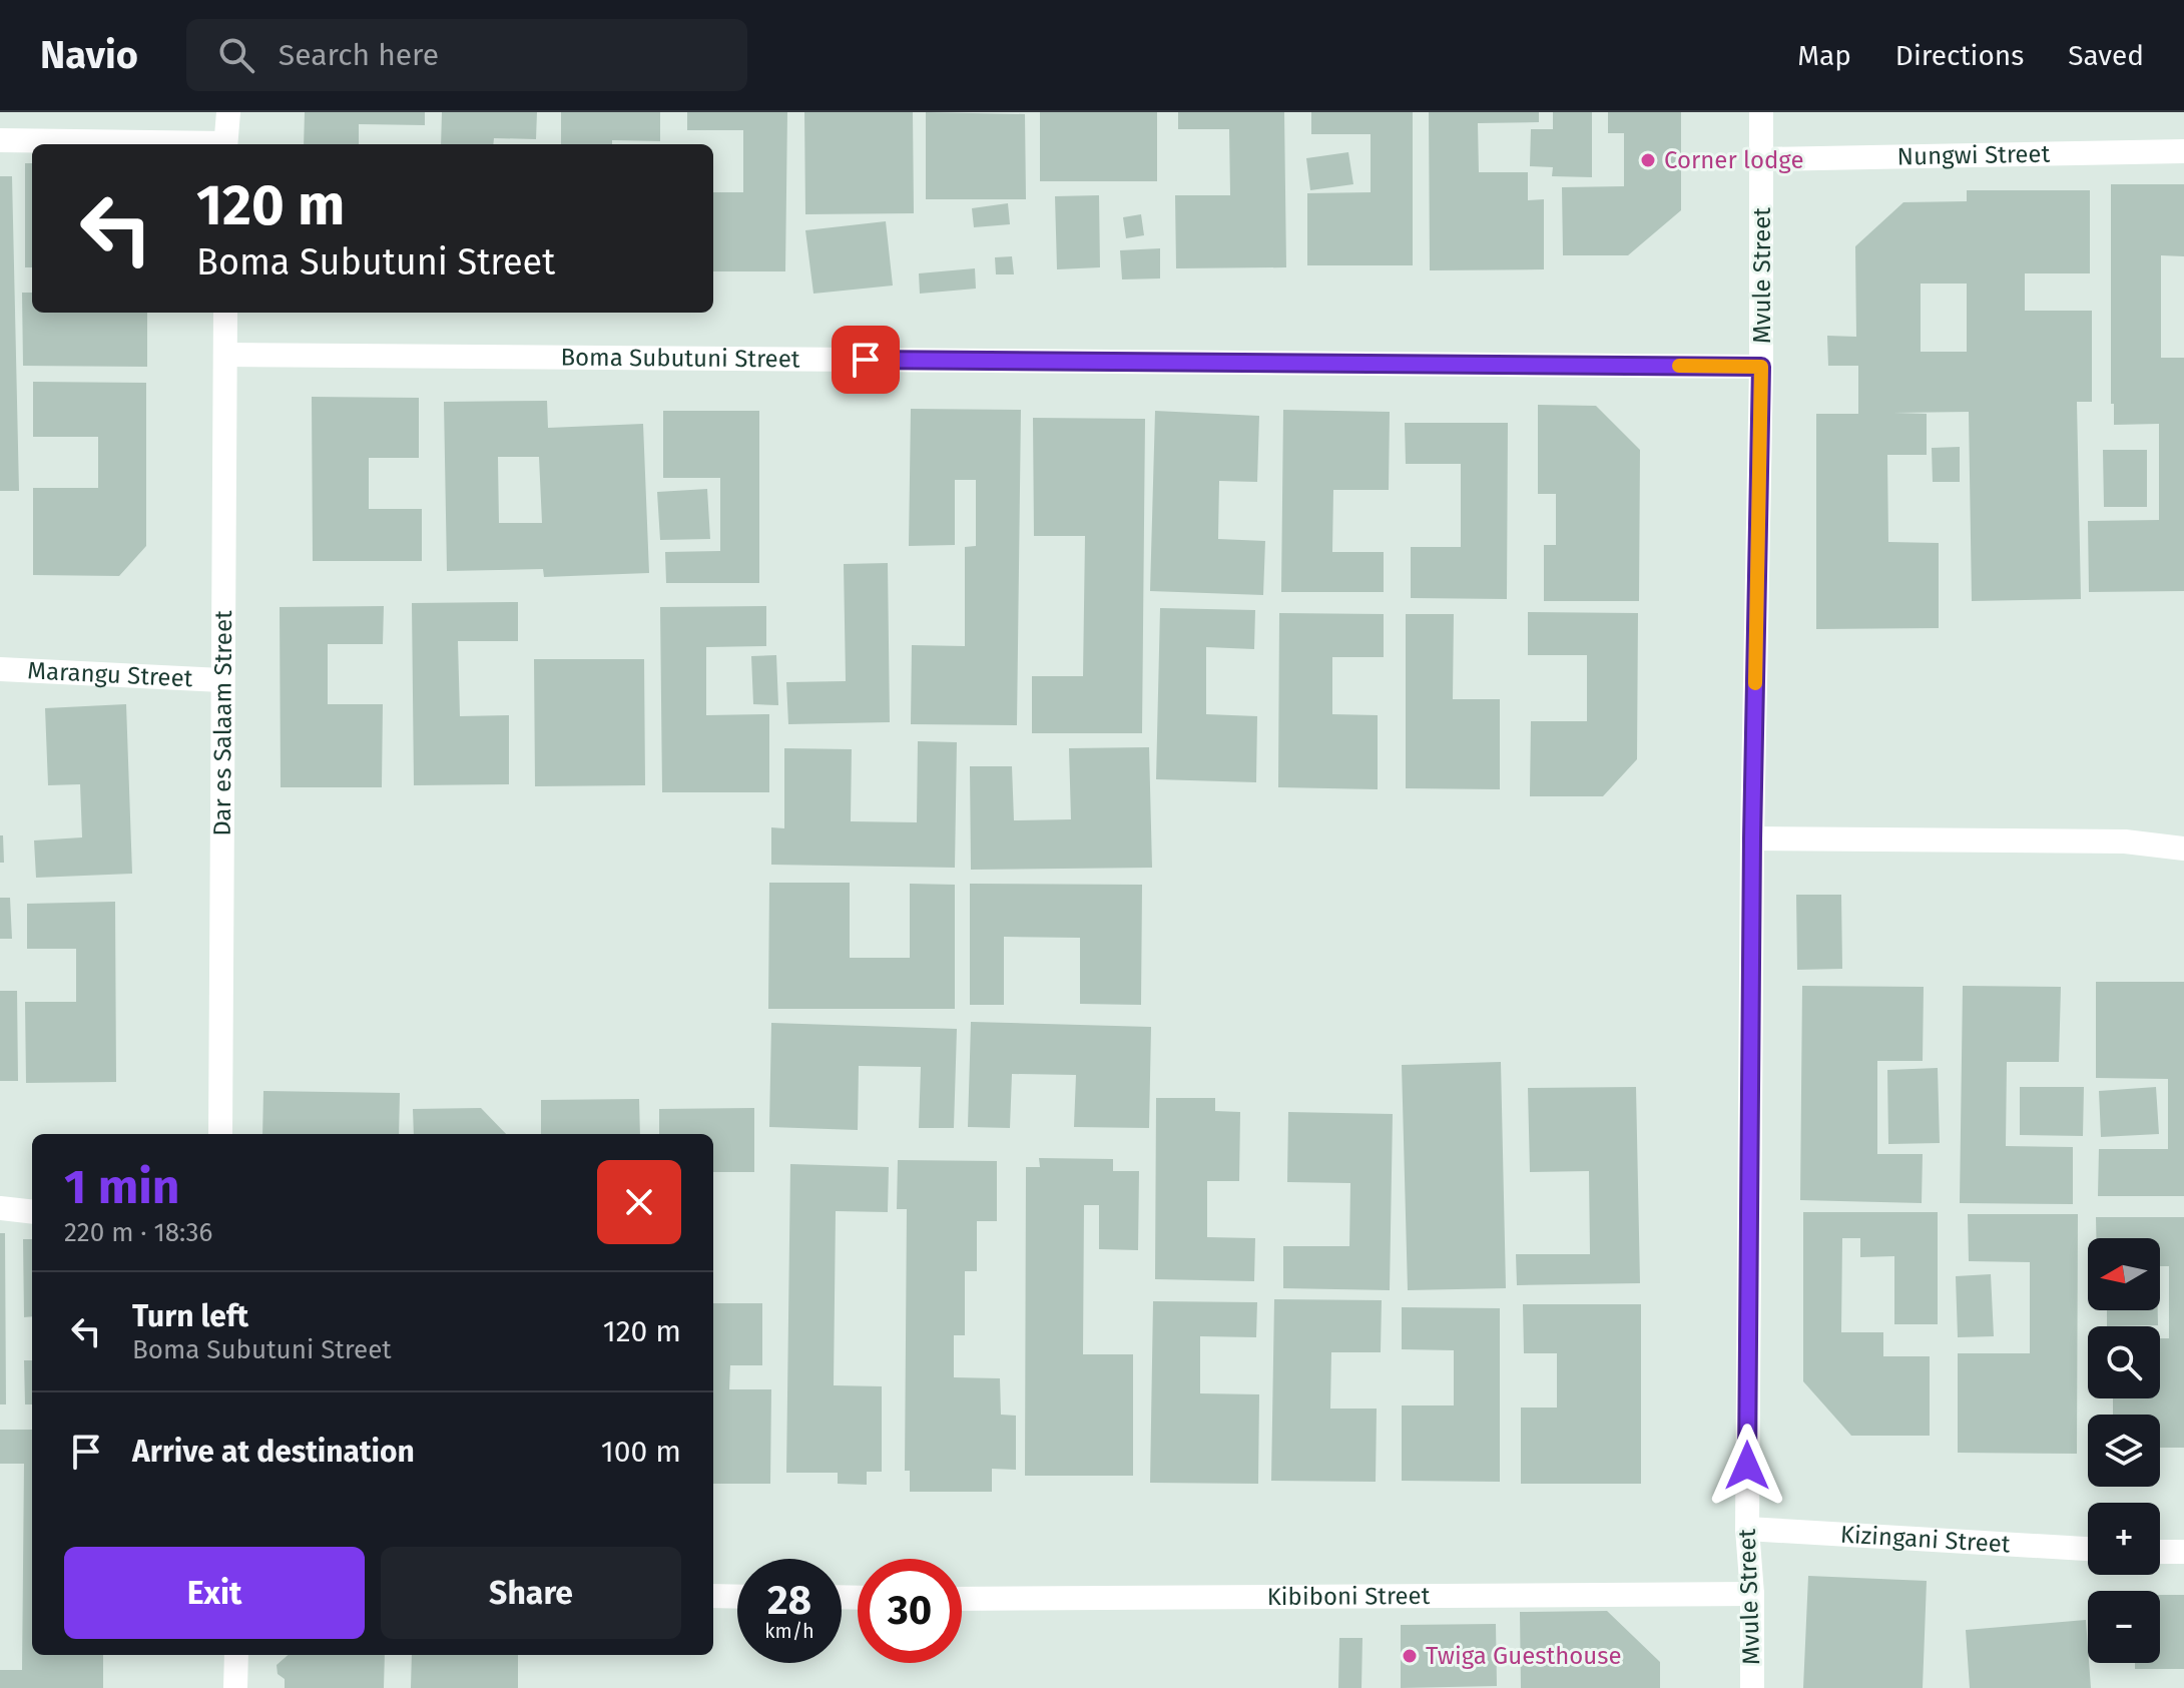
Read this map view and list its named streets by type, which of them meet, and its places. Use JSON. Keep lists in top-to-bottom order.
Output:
{
  "streets": {
    "street": [
      "Nungwi Street",
      "Mvule Street",
      "Boma Subutuni Street",
      "Marangu Street",
      "Dar es Salaam Street",
      "Kizingani Street",
      "Kibiboni Street"
    ]
  },
  "crossings": [
    ["Nungwi Street", "Mvule Street"],
    ["Mvule Street", "Boma Subutuni Street"],
    ["Mvule Street", "Kizingani Street"],
    ["Mvule Street", "Kibiboni Street"],
    ["Boma Subutuni Street", "Dar es Salaam Street"],
    ["Marangu Street", "Dar es Salaam Street"]
  ],
  "places": ["Corner lodge", "Twiga Guesthouse"],
  "north": "left",
  "page": {
    "header": "Navio",
    "search": "Search here",
    "nav": ["Map", "Directions", "Saved"],
    "turn": ["120 m", "Boma Subutuni Street"],
    "heading": ["1 min", "220 m · 18:36"],
    "map_buttons": ["+", "−"],
    "list": [
      {
        "name": "Turn left",
        "note": "Boma Subutuni Street",
        "value": "120 m"
      },
      {
        "name": "Arrive at destination",
        "value": "100 m"
      }
    ],
    "buttons": ["Exit", "Share"],
    "speed": "28 km/h",
    "limit": "30"
  }
}
